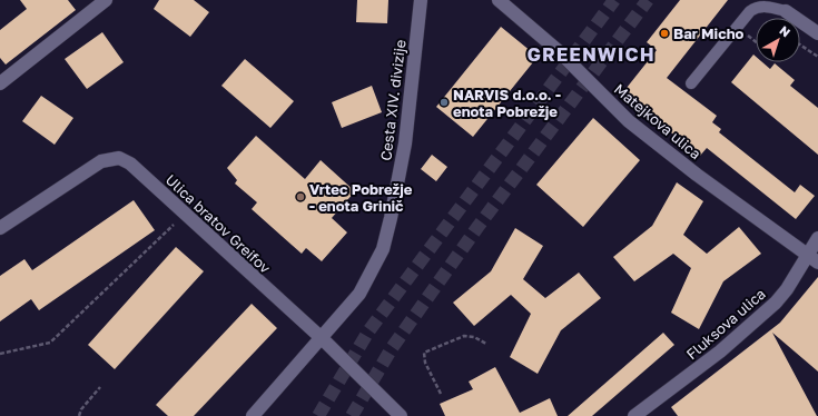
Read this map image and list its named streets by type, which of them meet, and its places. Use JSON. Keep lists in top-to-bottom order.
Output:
{
  "streets": {
    "street": [
      "Cesta XIV. divizije",
      "Matejkova ulica",
      "Ulica bratov Greifov",
      "Fluksova ulica"
    ]
  },
  "crossings": [
    ["Cesta XIV. divizije", "Ulica bratov Greifov"],
    ["Matejkova ulica", "Fluksova ulica"]
  ],
  "districts": ["GREENWICH"],
  "places": ["Bar Micho", "NARVIS d.o.o. - enota Pobrežje", "Vrtec Pobrežje - enota Grinič"],
  "north": "top right"
}
